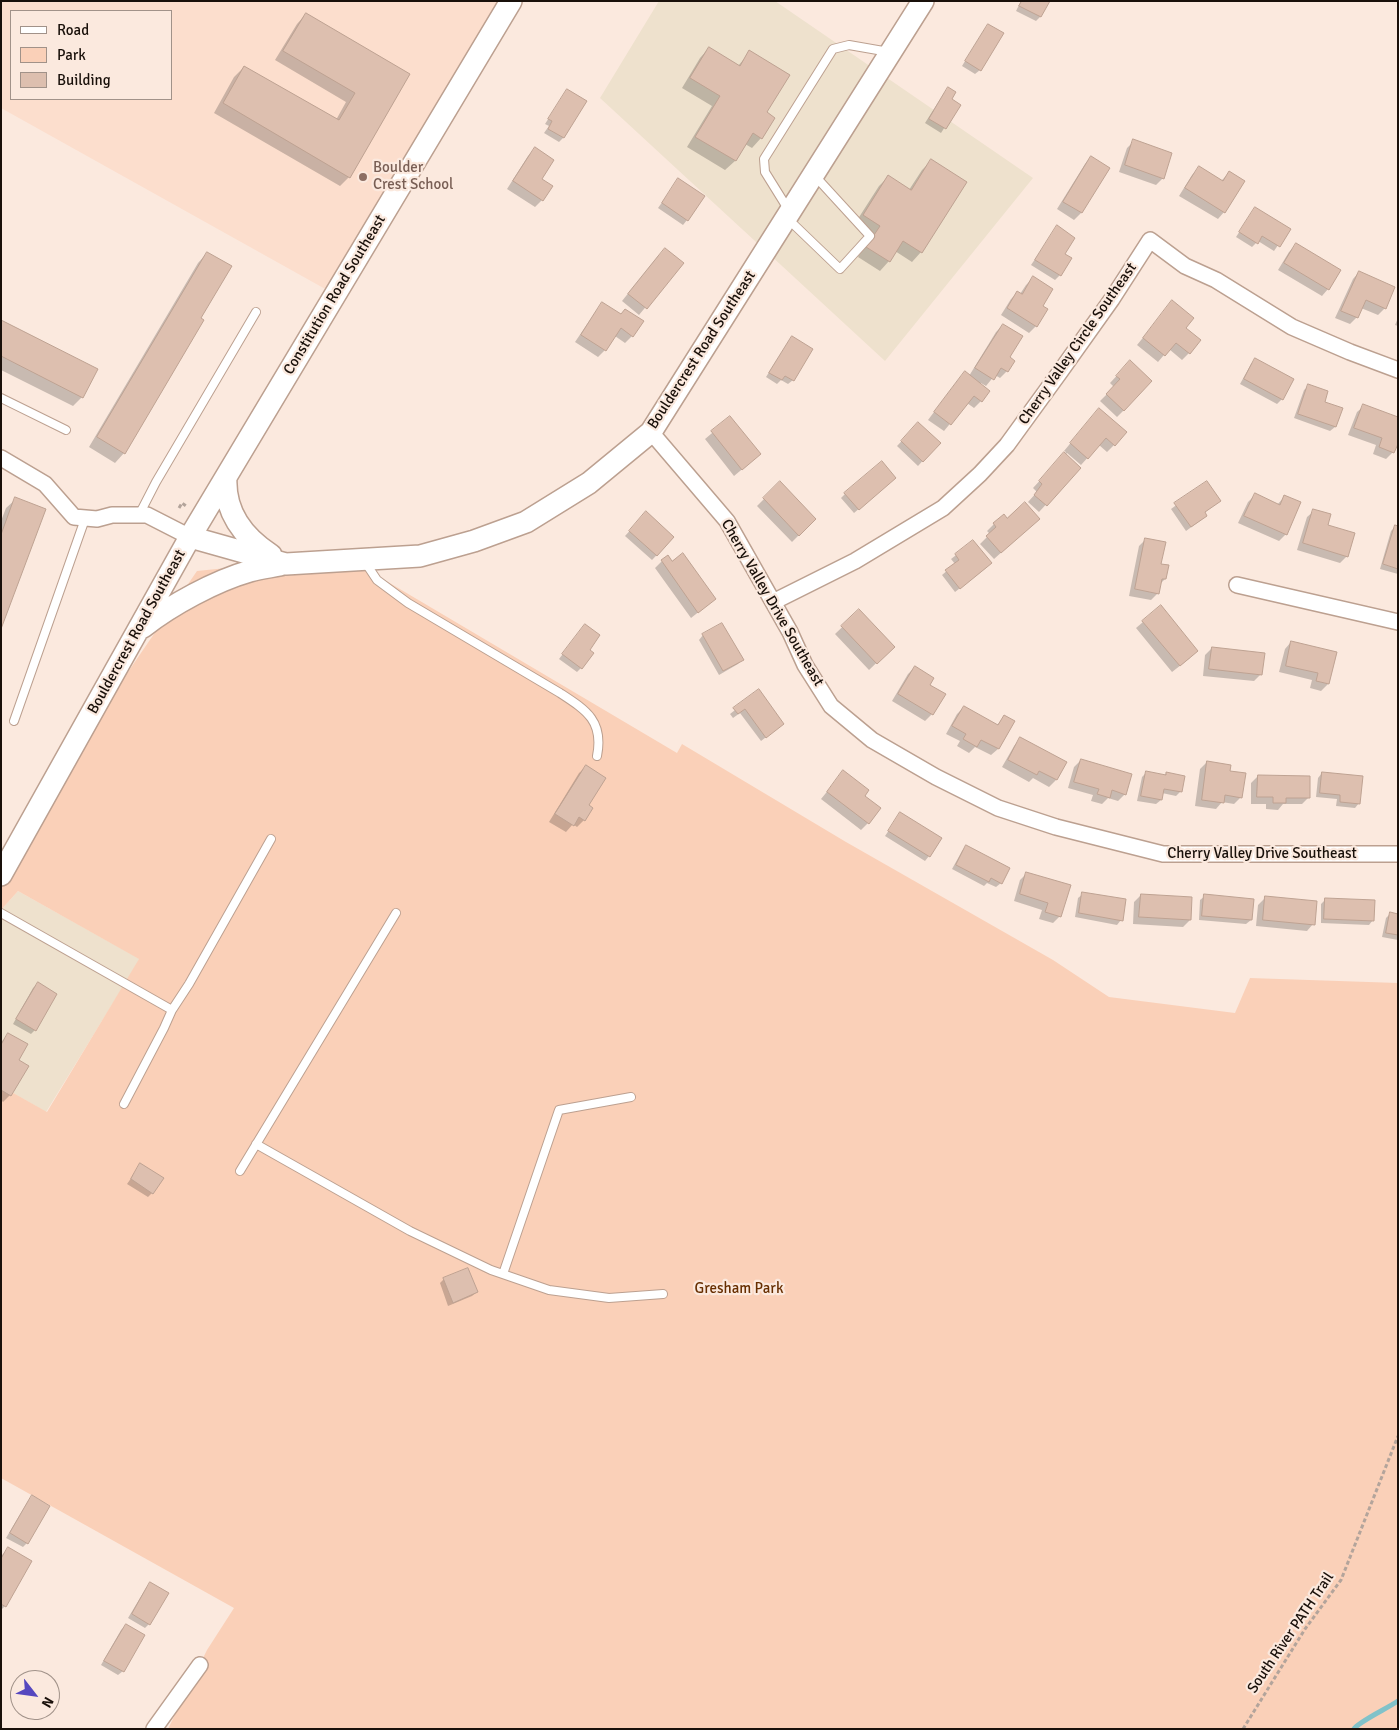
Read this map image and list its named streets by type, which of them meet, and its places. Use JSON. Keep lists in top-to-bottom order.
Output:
{
  "streets": {
    "street": [
      "Constitution Road Southeast",
      "Cherry Valley Circle Southeast",
      "Bouldercrest Road Southeast",
      "Cherry Valley Drive Southeast"
    ],
    "path": ["South River PATH Trail"]
  },
  "crossings": [
    ["Constitution Road Southeast", "Bouldercrest Road Southeast"],
    ["Cherry Valley Circle Southeast", "Cherry Valley Drive Southeast"],
    ["Bouldercrest Road Southeast", "Cherry Valley Drive Southeast"]
  ],
  "parks": ["Gresham Park"],
  "places": ["Boulder Crest School"],
  "legend": ["Road", "Park", "Building"],
  "north": "bottom right"
}
